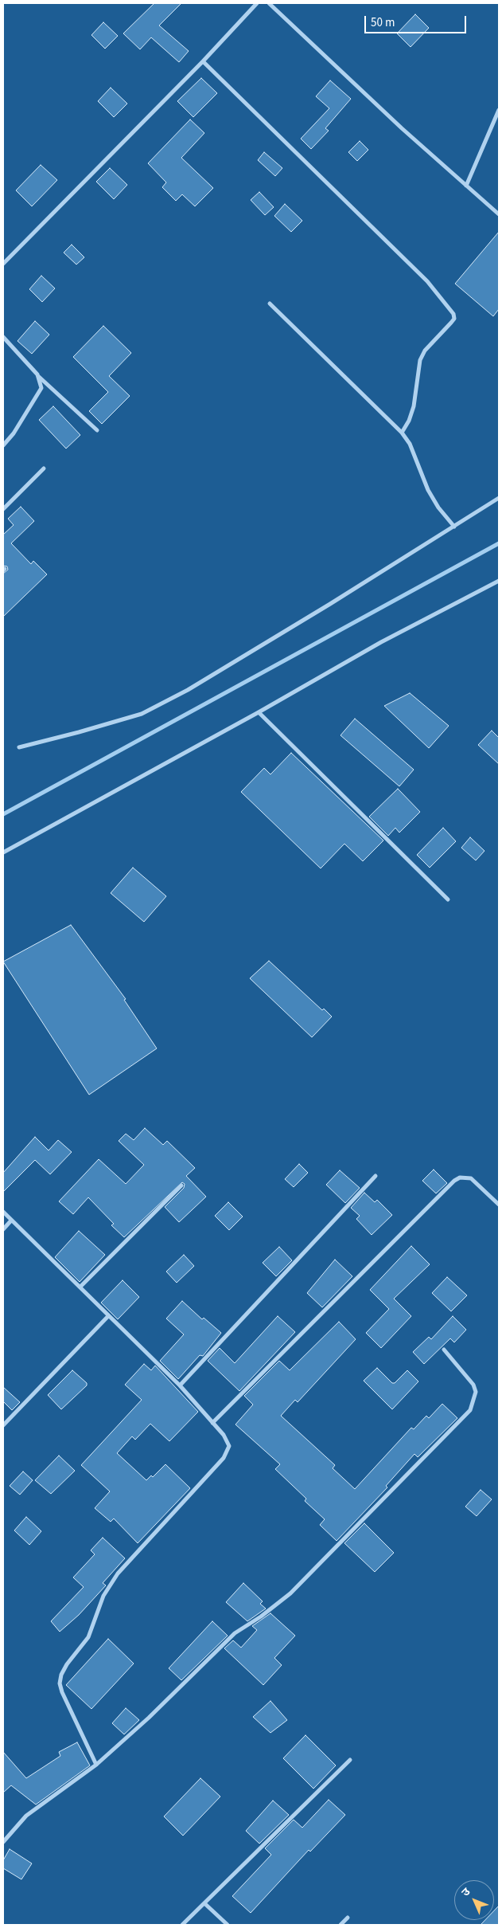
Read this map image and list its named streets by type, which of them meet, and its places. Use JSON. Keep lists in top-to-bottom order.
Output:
{
  "scale_bar": "50 m",
  "north": "top left"
}
